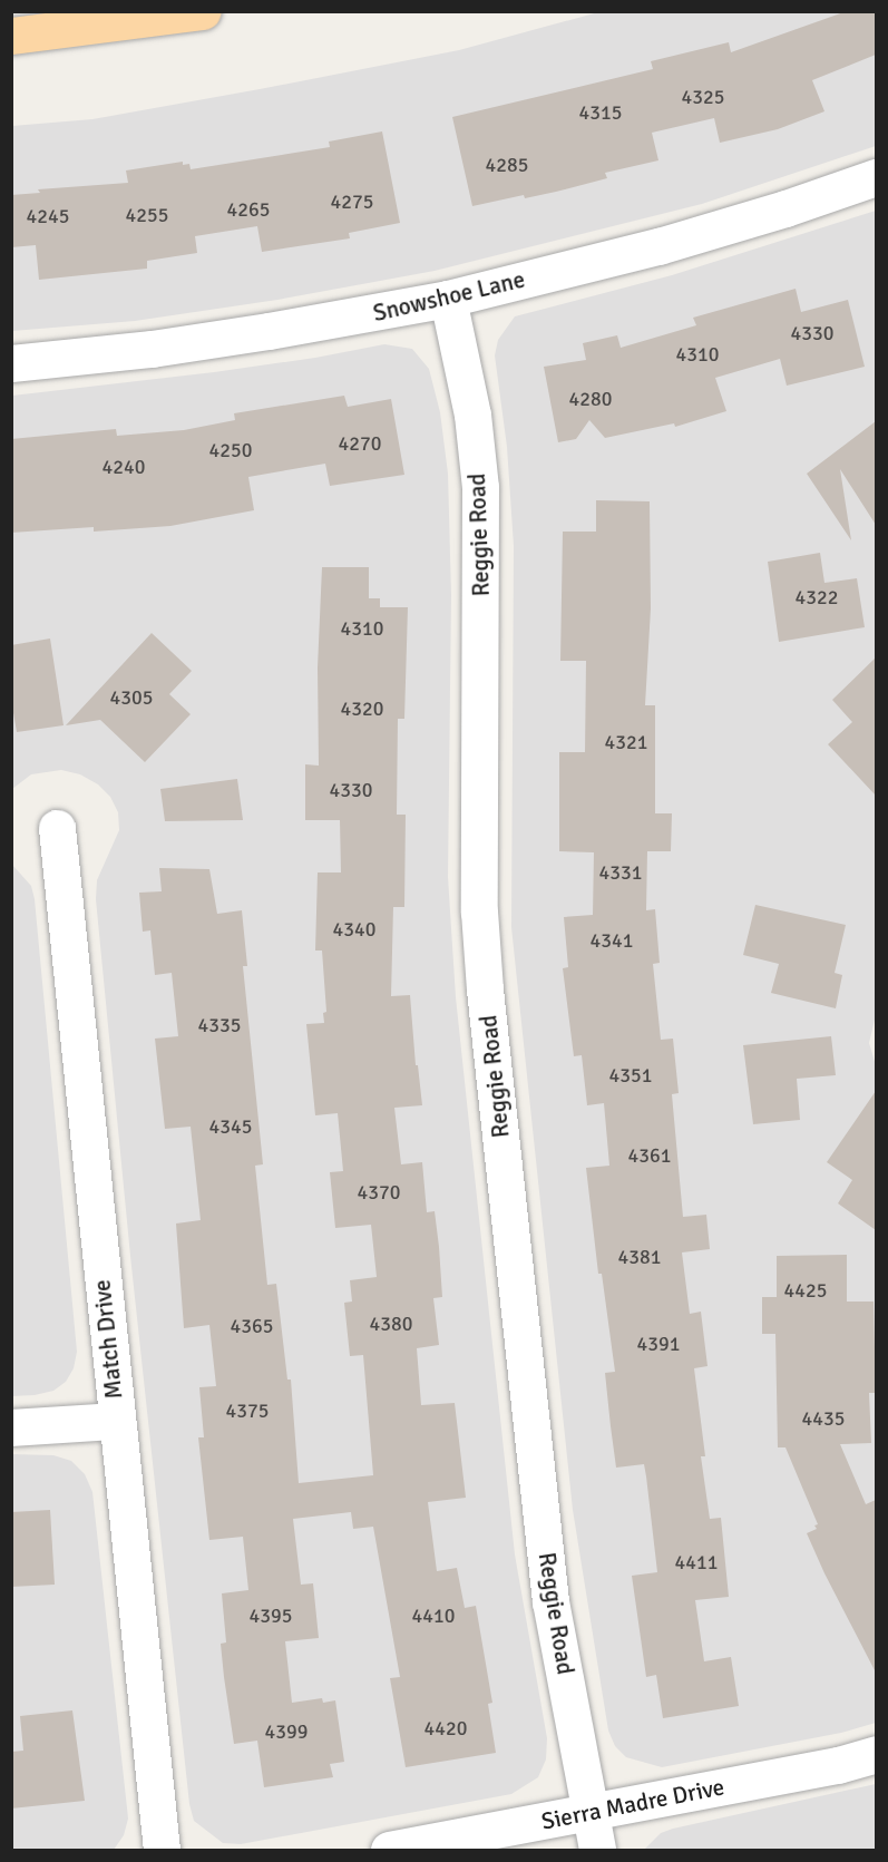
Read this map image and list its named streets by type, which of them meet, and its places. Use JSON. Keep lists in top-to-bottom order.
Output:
{
  "streets": {
    "street": [
      "Snowshoe Lane",
      "Reggie Road",
      "Match Drive",
      "Sierra Madre Drive"
    ]
  },
  "crossings": [
    ["Snowshoe Lane", "Reggie Road"],
    ["Reggie Road", "Sierra Madre Drive"]
  ],
  "house_numbers": [
    "4325",
    "4315",
    "4285",
    "4275",
    "4265",
    "4255",
    "4245",
    "4330",
    "4310",
    "4280",
    "4270",
    "4250",
    "4240",
    "4322",
    "4310",
    "4305",
    "4320",
    "4321",
    "4330",
    "4331",
    "4340",
    "4341",
    "4335",
    "4351",
    "4345",
    "4361",
    "4370",
    "4381",
    "4425",
    "4380",
    "4365",
    "4391",
    "4375",
    "4435",
    "4411",
    "4395",
    "4410",
    "4420",
    "4399"
  ]
}
